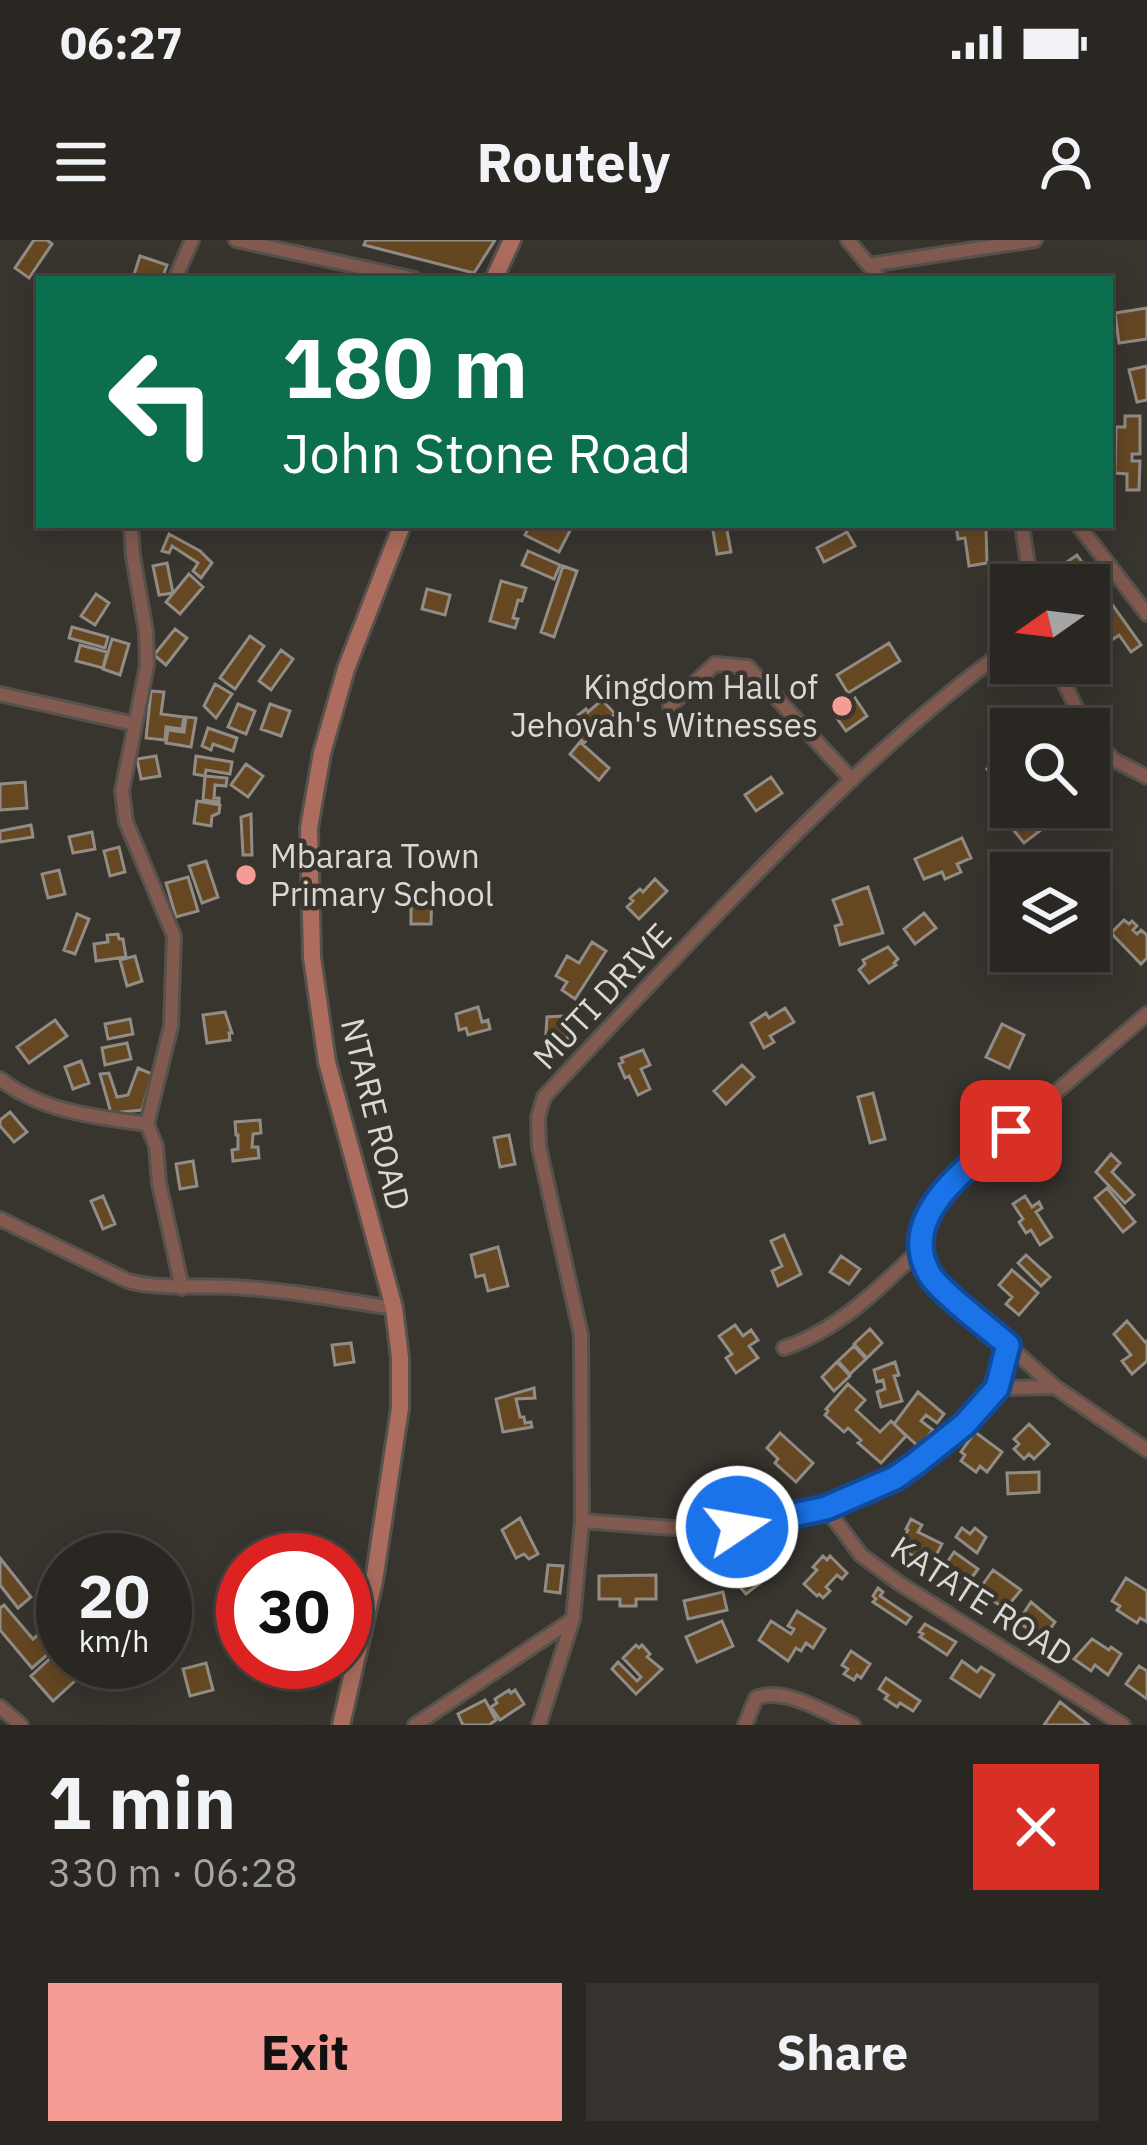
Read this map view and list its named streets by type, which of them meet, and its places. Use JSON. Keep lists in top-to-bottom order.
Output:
{
  "streets": {
    "main road": ["NTARE ROAD"],
    "street": ["MUTI DRIVE", "KATATE ROAD"]
  },
  "places": ["Kingdom Hall of Jehovah's Witnesses", "Mbarara Town Primary School"],
  "north": "left",
  "page": {
    "status": "06:27",
    "header": "Routely",
    "turn": ["180 m", "John Stone Road"],
    "speed": "20 km/h",
    "limit": "30",
    "heading": ["1 min", "330 m · 06:28"],
    "buttons": ["Exit", "Share"]
  }
}
